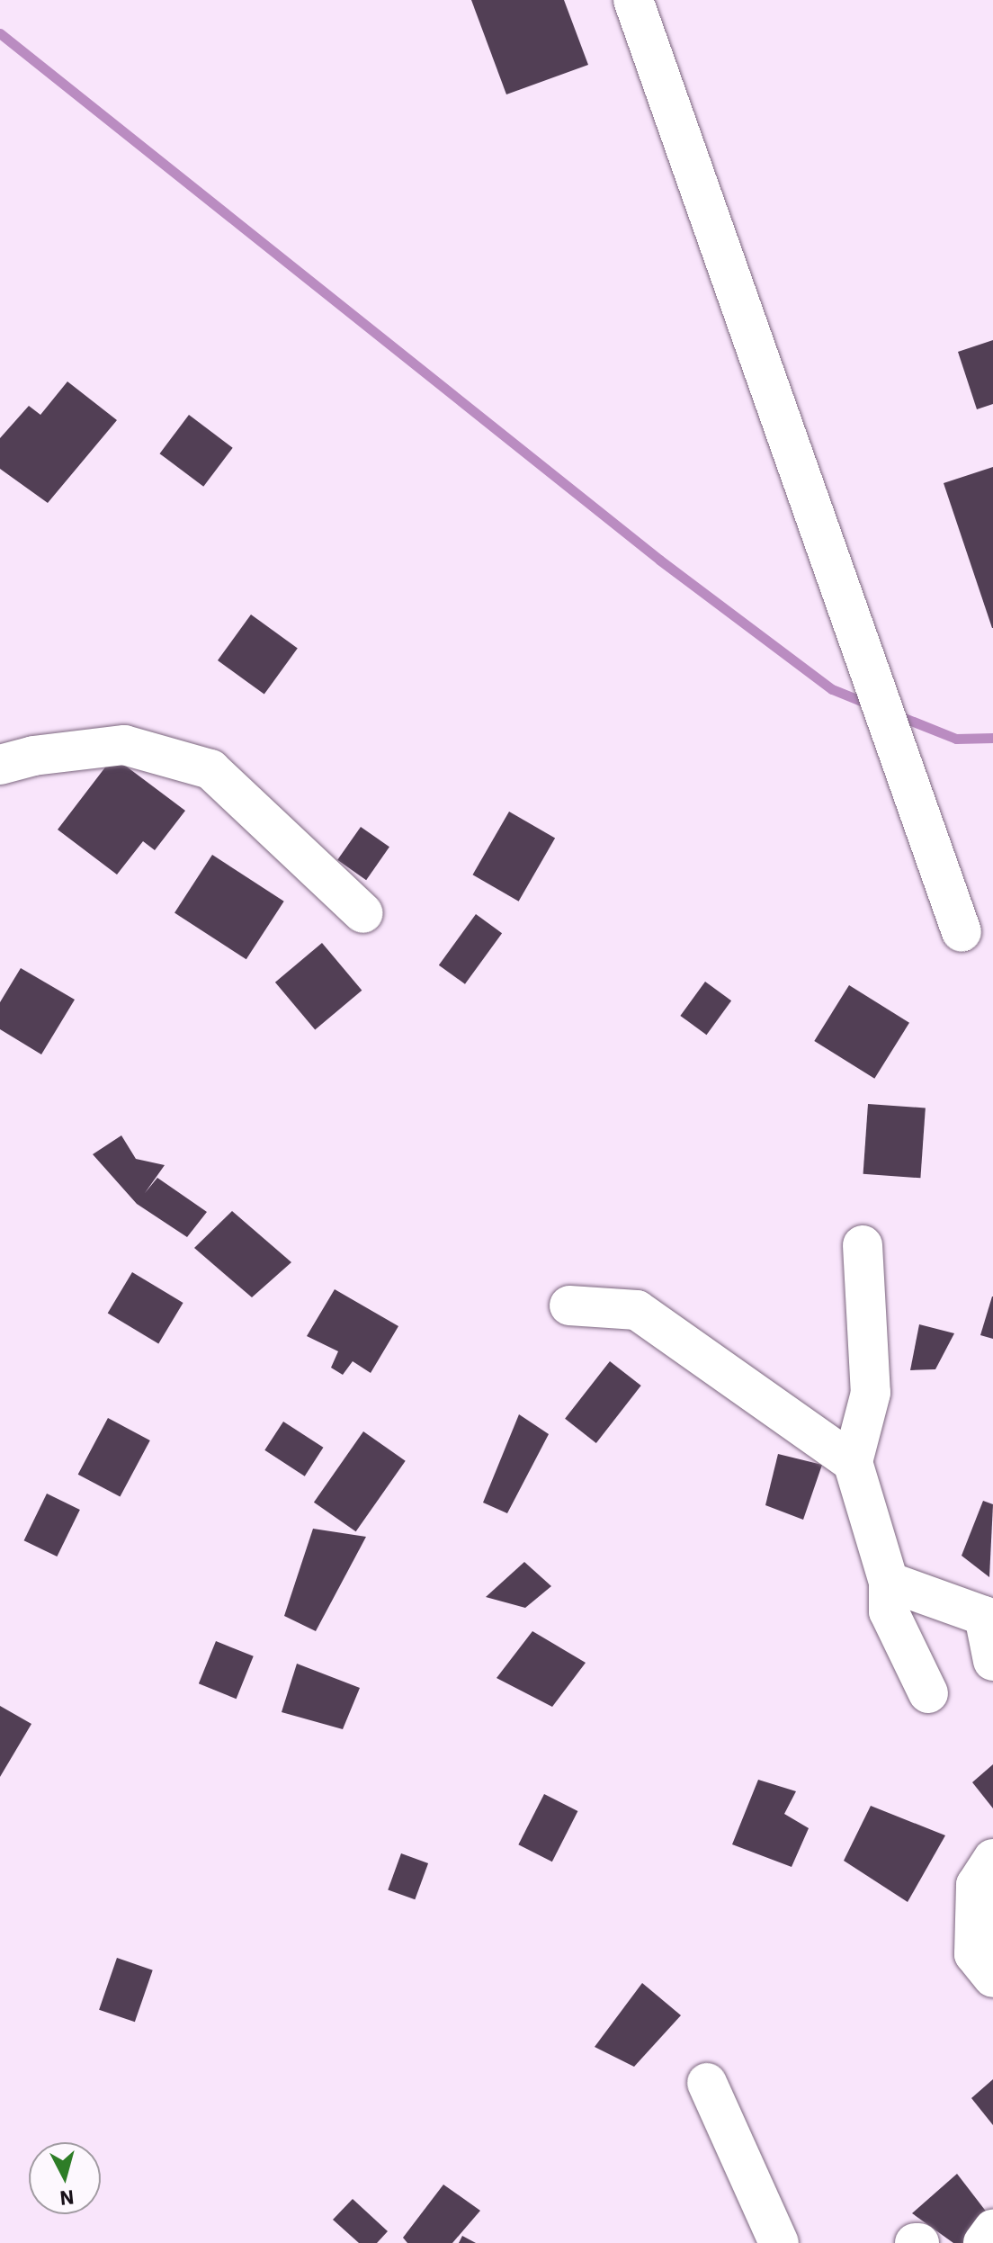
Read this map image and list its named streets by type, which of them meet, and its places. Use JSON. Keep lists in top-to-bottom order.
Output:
{
  "north": "bottom"
}
